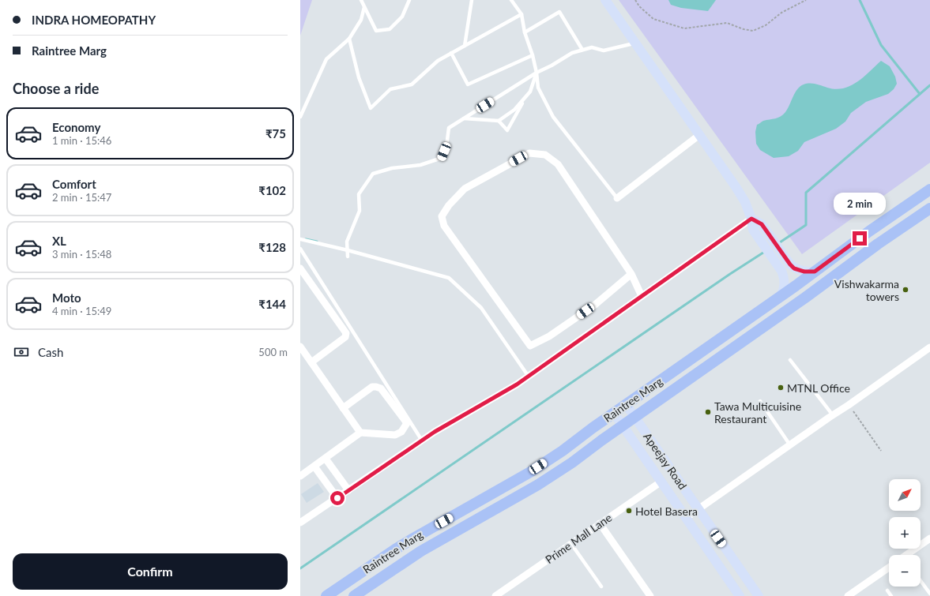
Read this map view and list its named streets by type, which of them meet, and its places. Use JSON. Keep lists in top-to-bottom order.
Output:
{
  "streets": {
    "main road": ["Raintree Marg", "Apeejay Road"],
    "street": ["Prime Mall Lane"]
  },
  "crossings": [
    ["Raintree Marg", "Apeejay Road"],
    ["Apeejay Road", "Prime Mall Lane"]
  ],
  "places": [
    "Vishwakarma towers",
    "MTNL Office",
    "Tawa Multicuisine Restaurant",
    "Hotel Basera"
  ],
  "north": "top right",
  "page": {
    "banner": ["INDRA HOMEOPATHY", "Raintree Marg"],
    "heading": "Choose a ride",
    "list": [
      {
        "name": "Economy",
        "note": "1 min · 15:46",
        "value": "₹75"
      },
      {
        "name": "Comfort",
        "note": "2 min · 15:47",
        "value": "₹102"
      },
      {
        "name": "XL",
        "note": "3 min · 15:48",
        "value": "₹128"
      },
      {
        "name": "Moto",
        "note": "4 min · 15:49",
        "value": "₹144"
      }
    ],
    "bubble": "2 min",
    "pay": ["Cash", "500 m"],
    "map_buttons": ["+", "−"],
    "buttons": "Confirm"
  }
}
